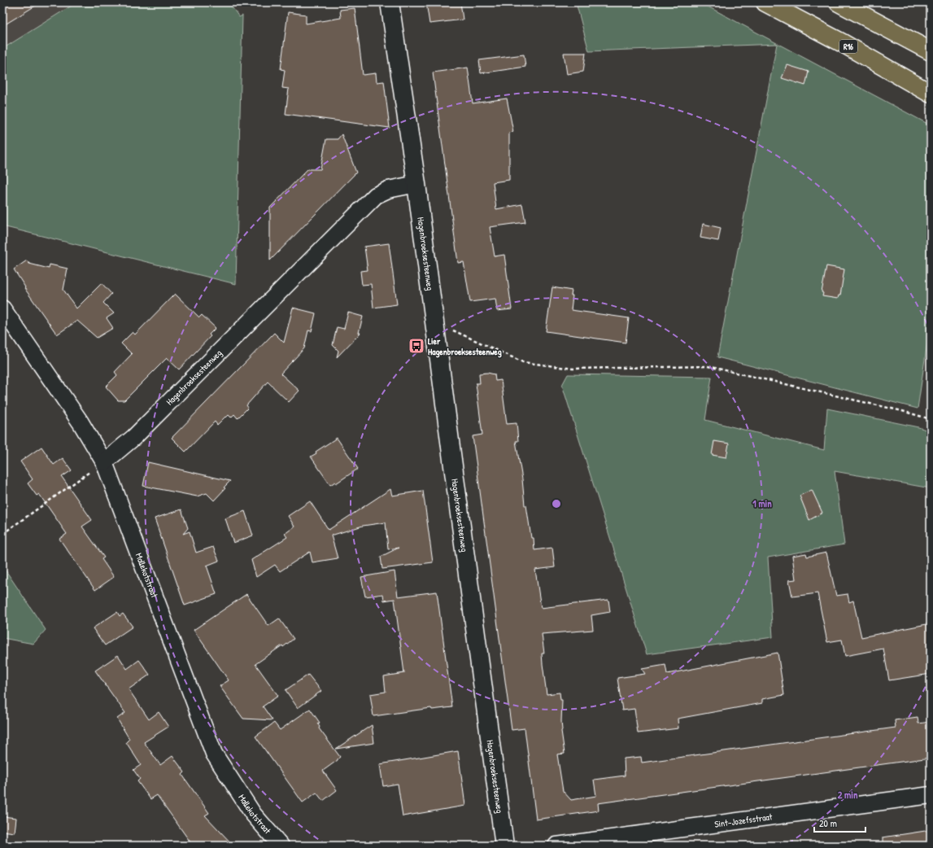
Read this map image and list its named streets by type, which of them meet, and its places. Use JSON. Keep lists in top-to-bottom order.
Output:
{
  "streets": {
    "highway": ["R16"],
    "street": ["Hagenbroeksesteenweg", "Mallekotstraat", "Sint-Jozefsstraat"]
  },
  "crossings": [
    ["Hagenbroeksesteenweg", "Mallekotstraat"]
  ],
  "places": {
    "bus stop": ["Lier Hagenbroeksesteenweg"]
  },
  "scale_bar": "20 m",
  "rings": ["1 min", "2 min"]
}
